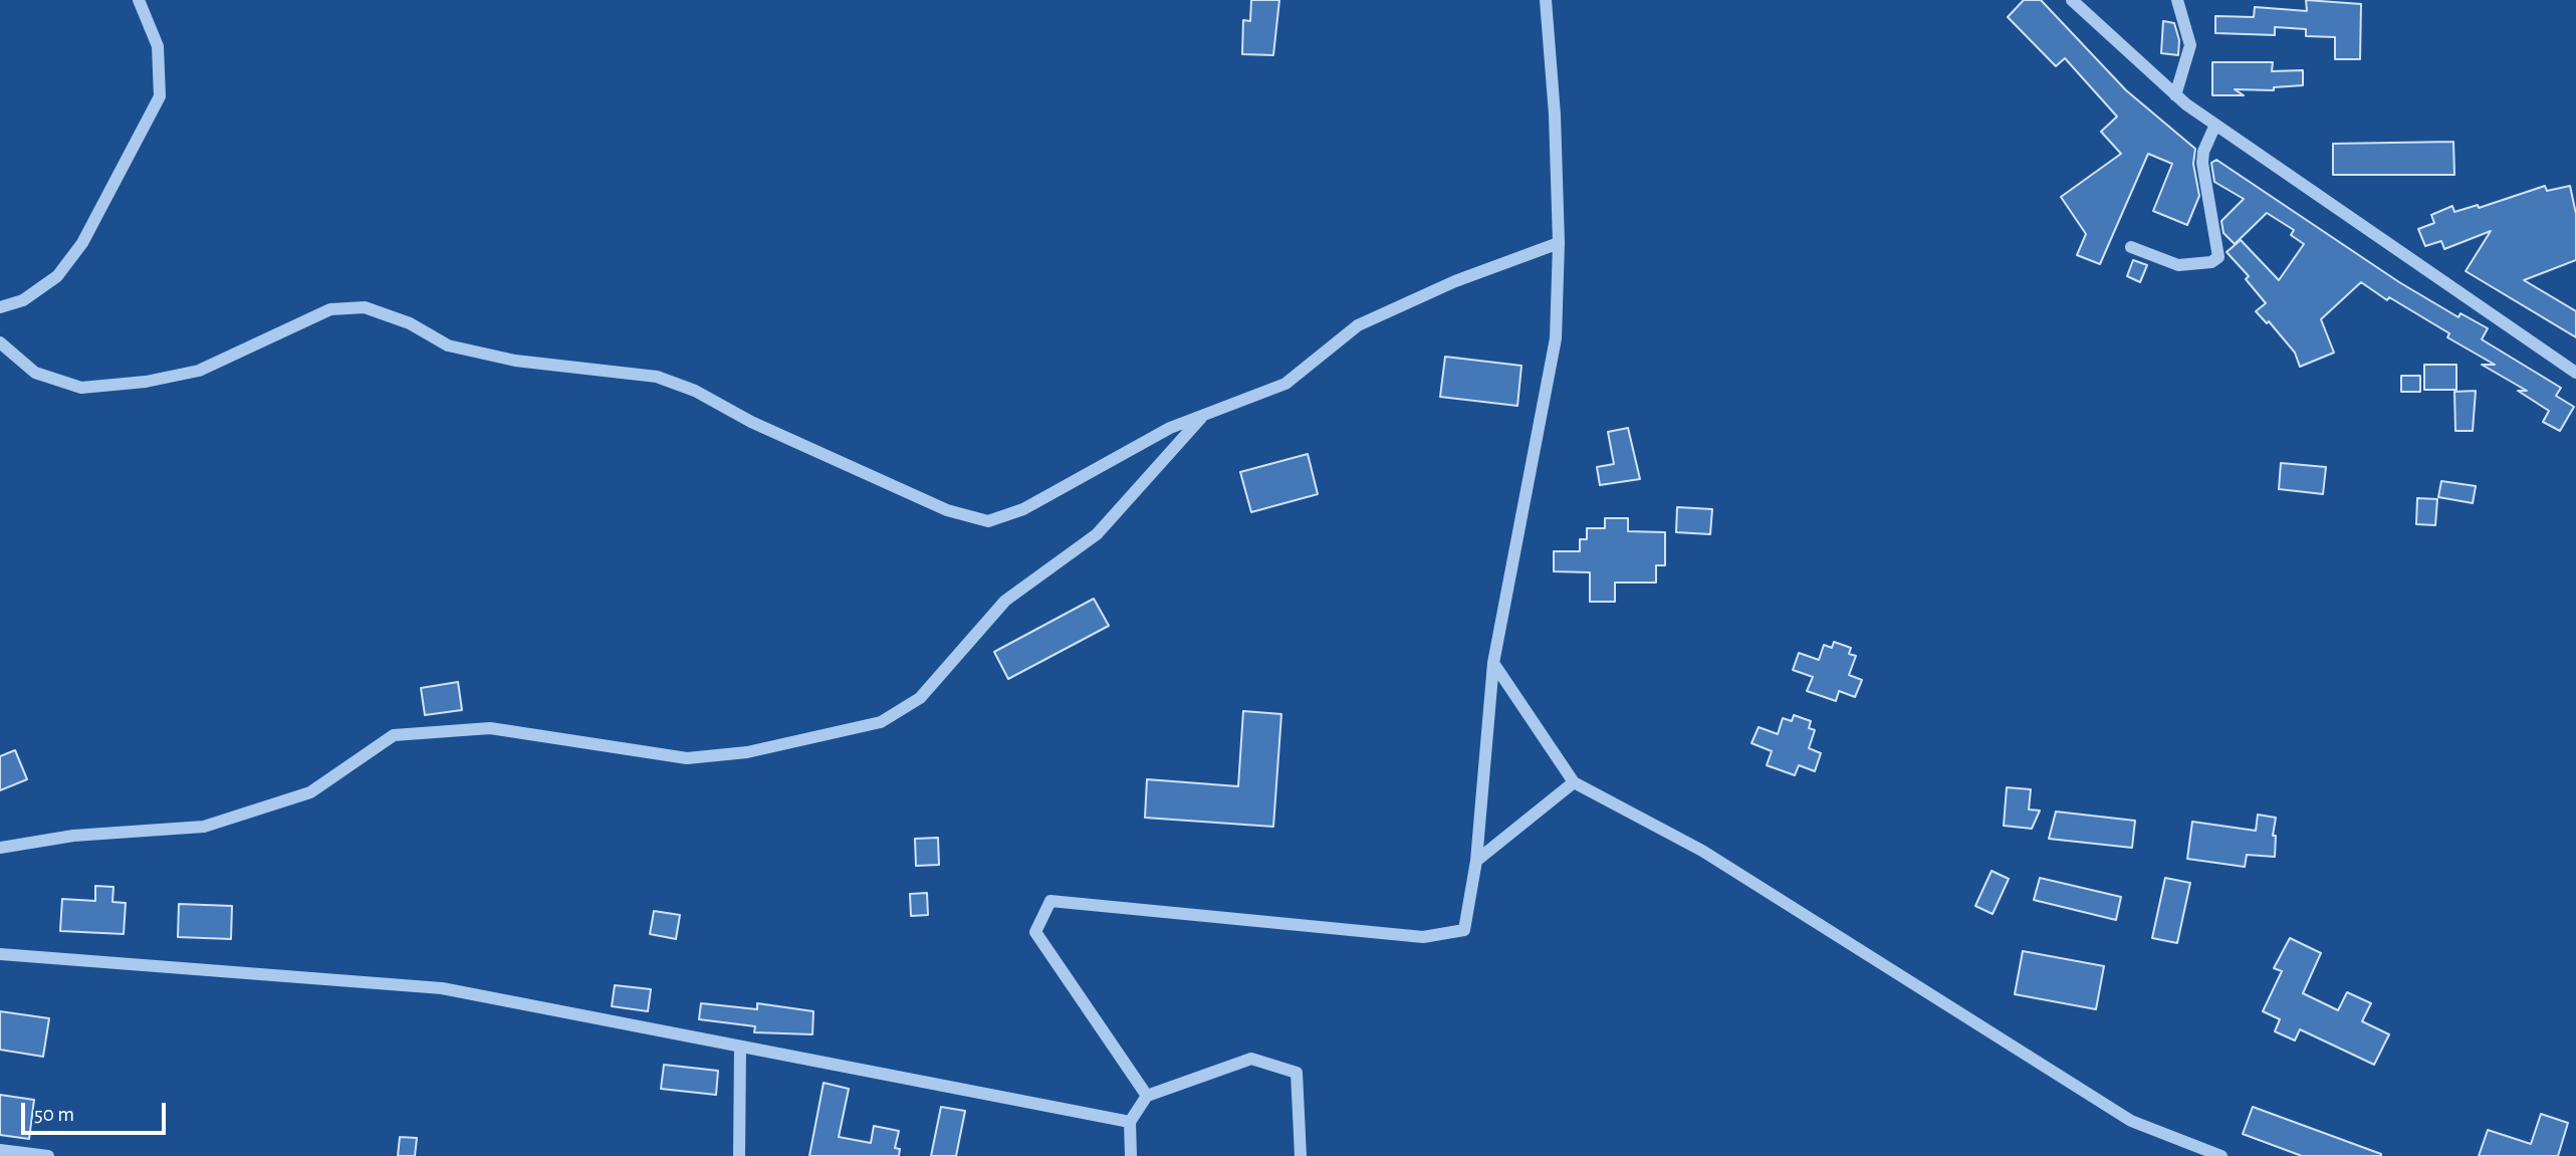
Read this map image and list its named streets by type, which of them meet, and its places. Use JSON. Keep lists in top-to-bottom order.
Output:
{
  "scale_bar": "50 m"
}
